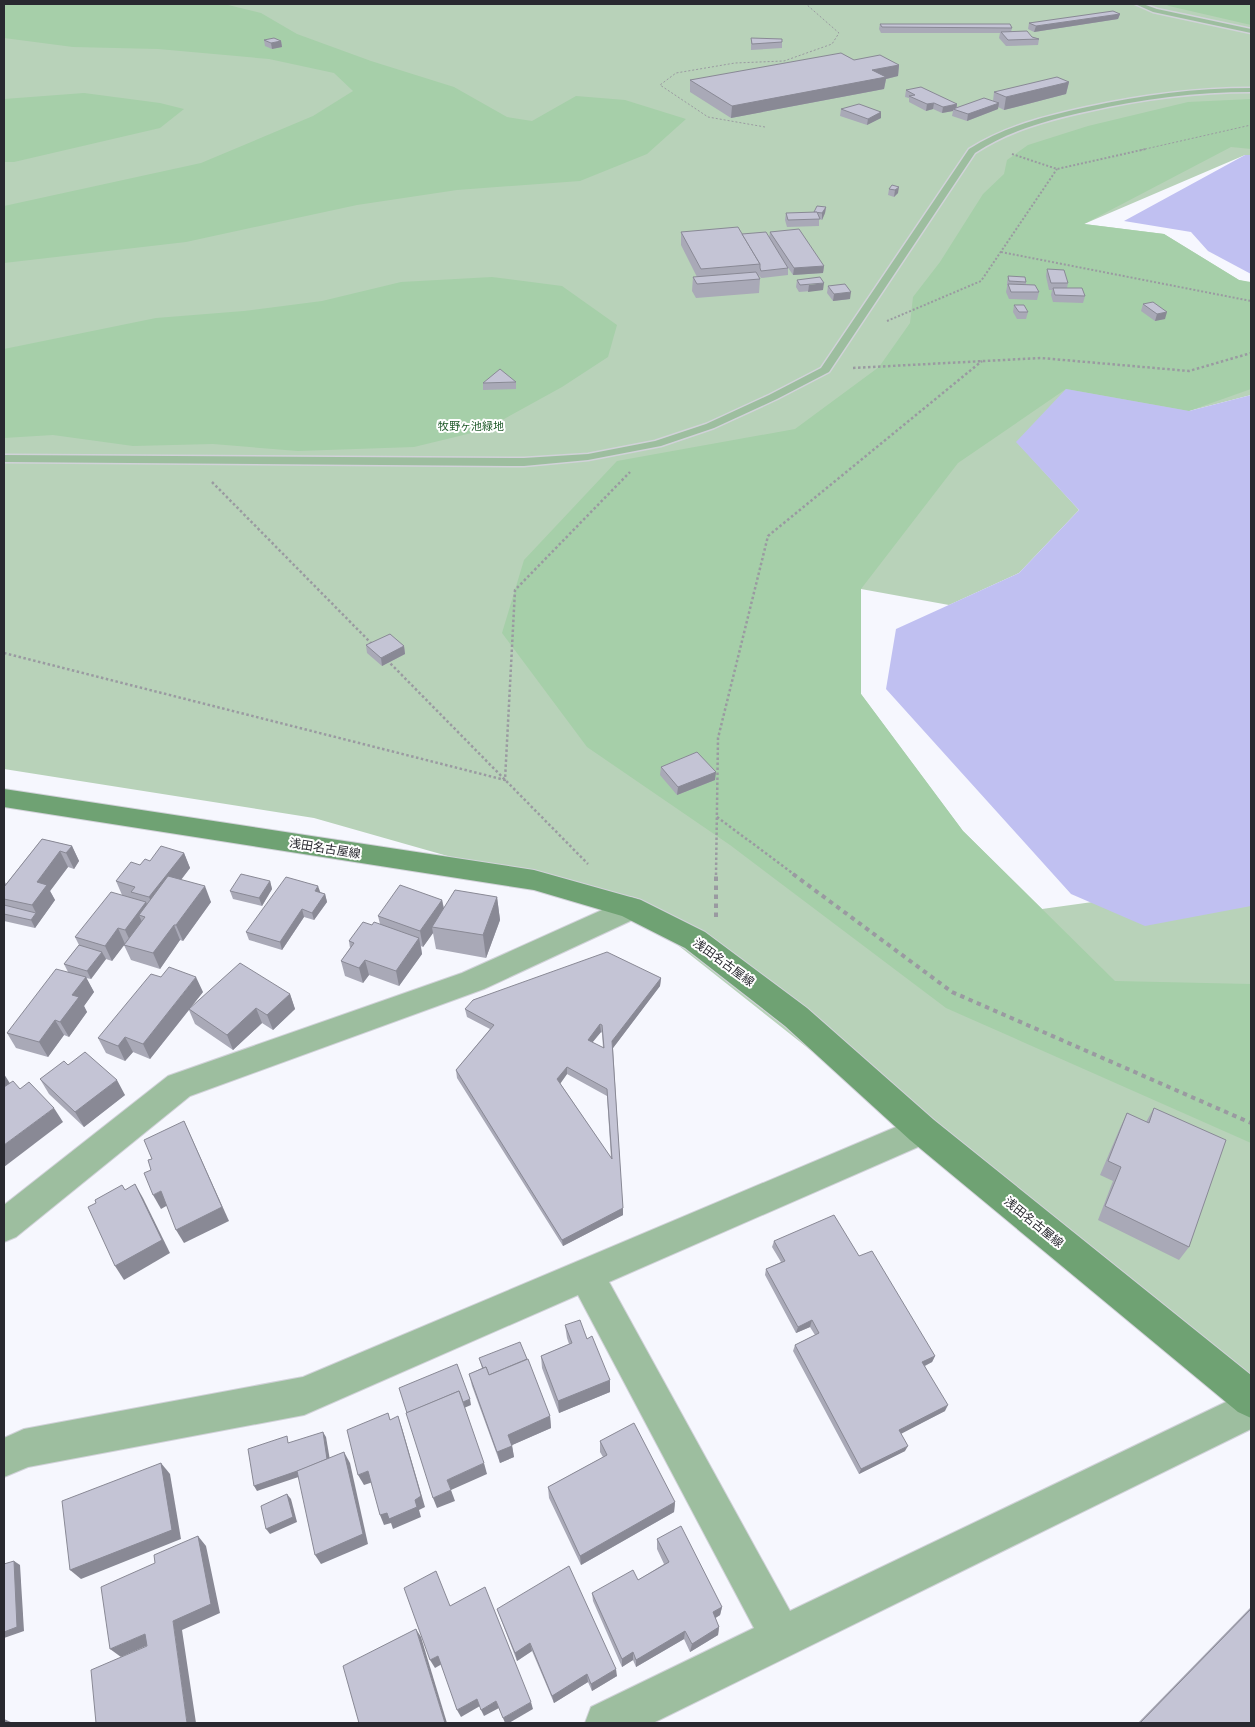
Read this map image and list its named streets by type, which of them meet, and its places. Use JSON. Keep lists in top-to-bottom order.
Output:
{
  "streets": {
    "main road": ["浅田名古屋線"]
  },
  "parks": ["牧野ヶ池緑地"]
}
